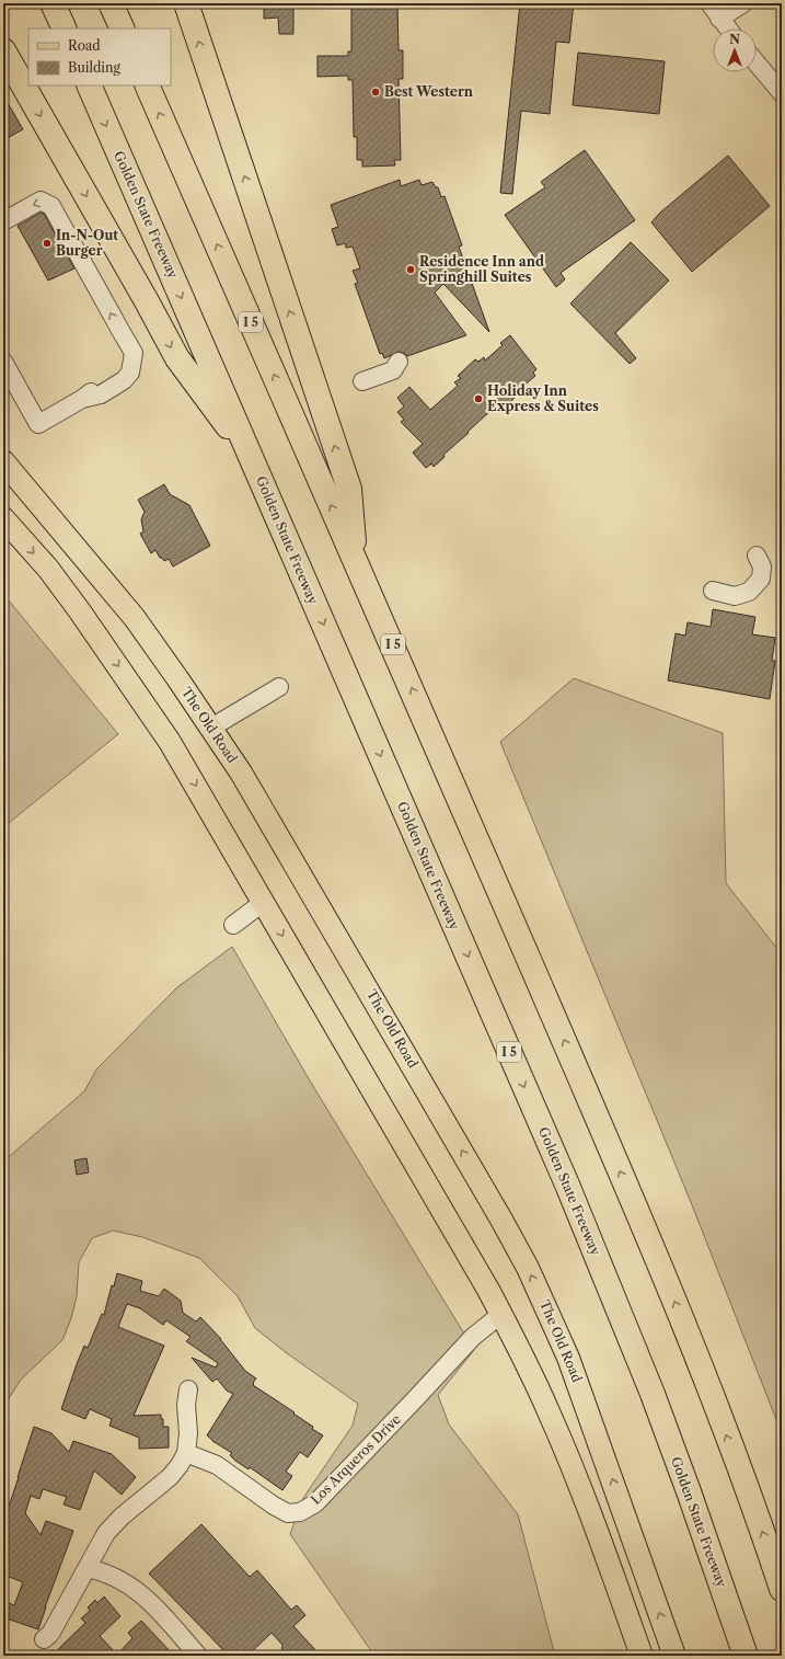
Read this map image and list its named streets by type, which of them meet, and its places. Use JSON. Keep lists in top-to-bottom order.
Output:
{
  "streets": {
    "highway": ["Golden State Freeway", "I 5"],
    "main road": ["The Old Road"],
    "street": ["Los Arqueros Drive"]
  },
  "crossings": [
    ["Golden State Freeway", "I 5"]
  ],
  "places": [
    "Best Western",
    "In-N-Out Burger",
    "Residence Inn and Springhill Suites",
    "Holiday Inn Express & Suites"
  ],
  "legend": ["Road", "Building"],
  "north": "top"
}
